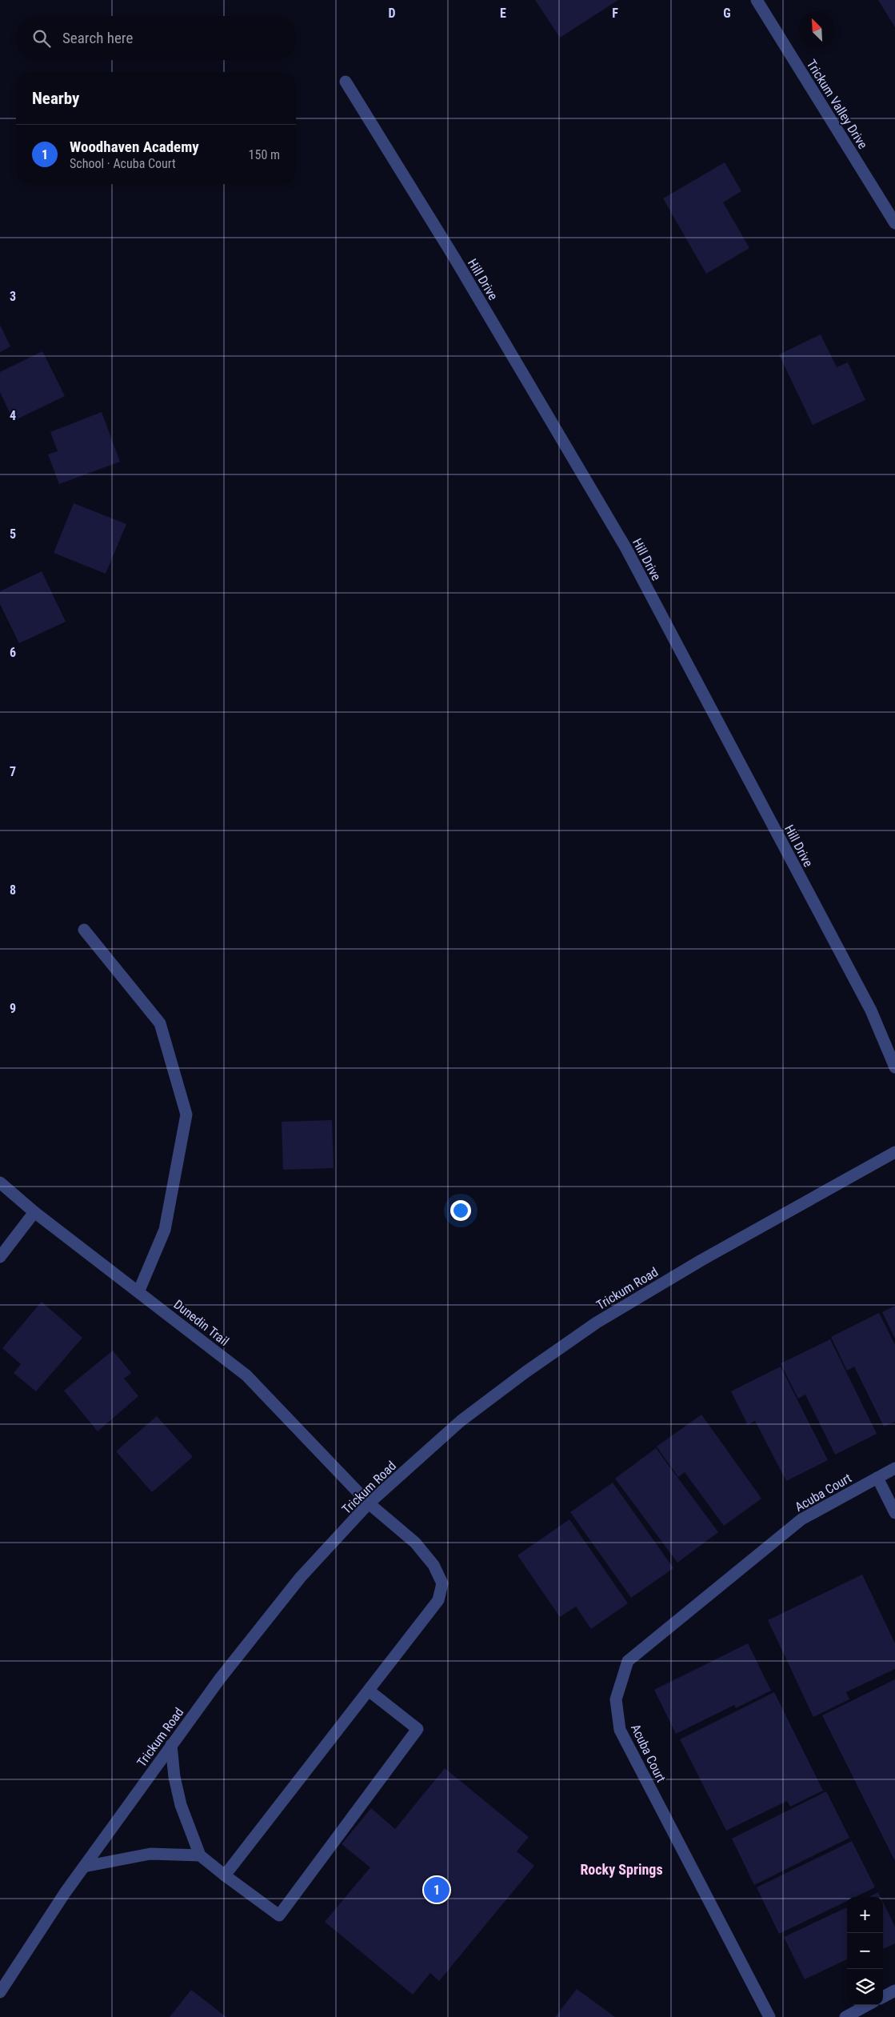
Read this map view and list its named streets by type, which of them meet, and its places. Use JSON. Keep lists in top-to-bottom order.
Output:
{
  "streets": {
    "street": [
      "Trickum Valley Drive",
      "Hill Drive",
      "Trickum Road",
      "Dunedin Trail",
      "Acuba Court"
    ]
  },
  "crossings": [
    ["Trickum Road", "Dunedin Trail"]
  ],
  "districts": ["Rocky Springs"],
  "north": "top left",
  "page": {
    "search": "Search here",
    "heading": "Nearby",
    "list": [
      {
        "mark": "1",
        "name": "Woodhaven Academy",
        "note": "School · Acuba Court",
        "value": "150 m"
      }
    ],
    "pins": "1",
    "map_buttons": ["+", "−"]
  },
  "grid": {
    "columns": [
      "D",
      "E",
      "F",
      "G"
    ],
    "rows": [
      "3",
      "4",
      "5",
      "6",
      "7",
      "8",
      "9"
    ]
  }
}
